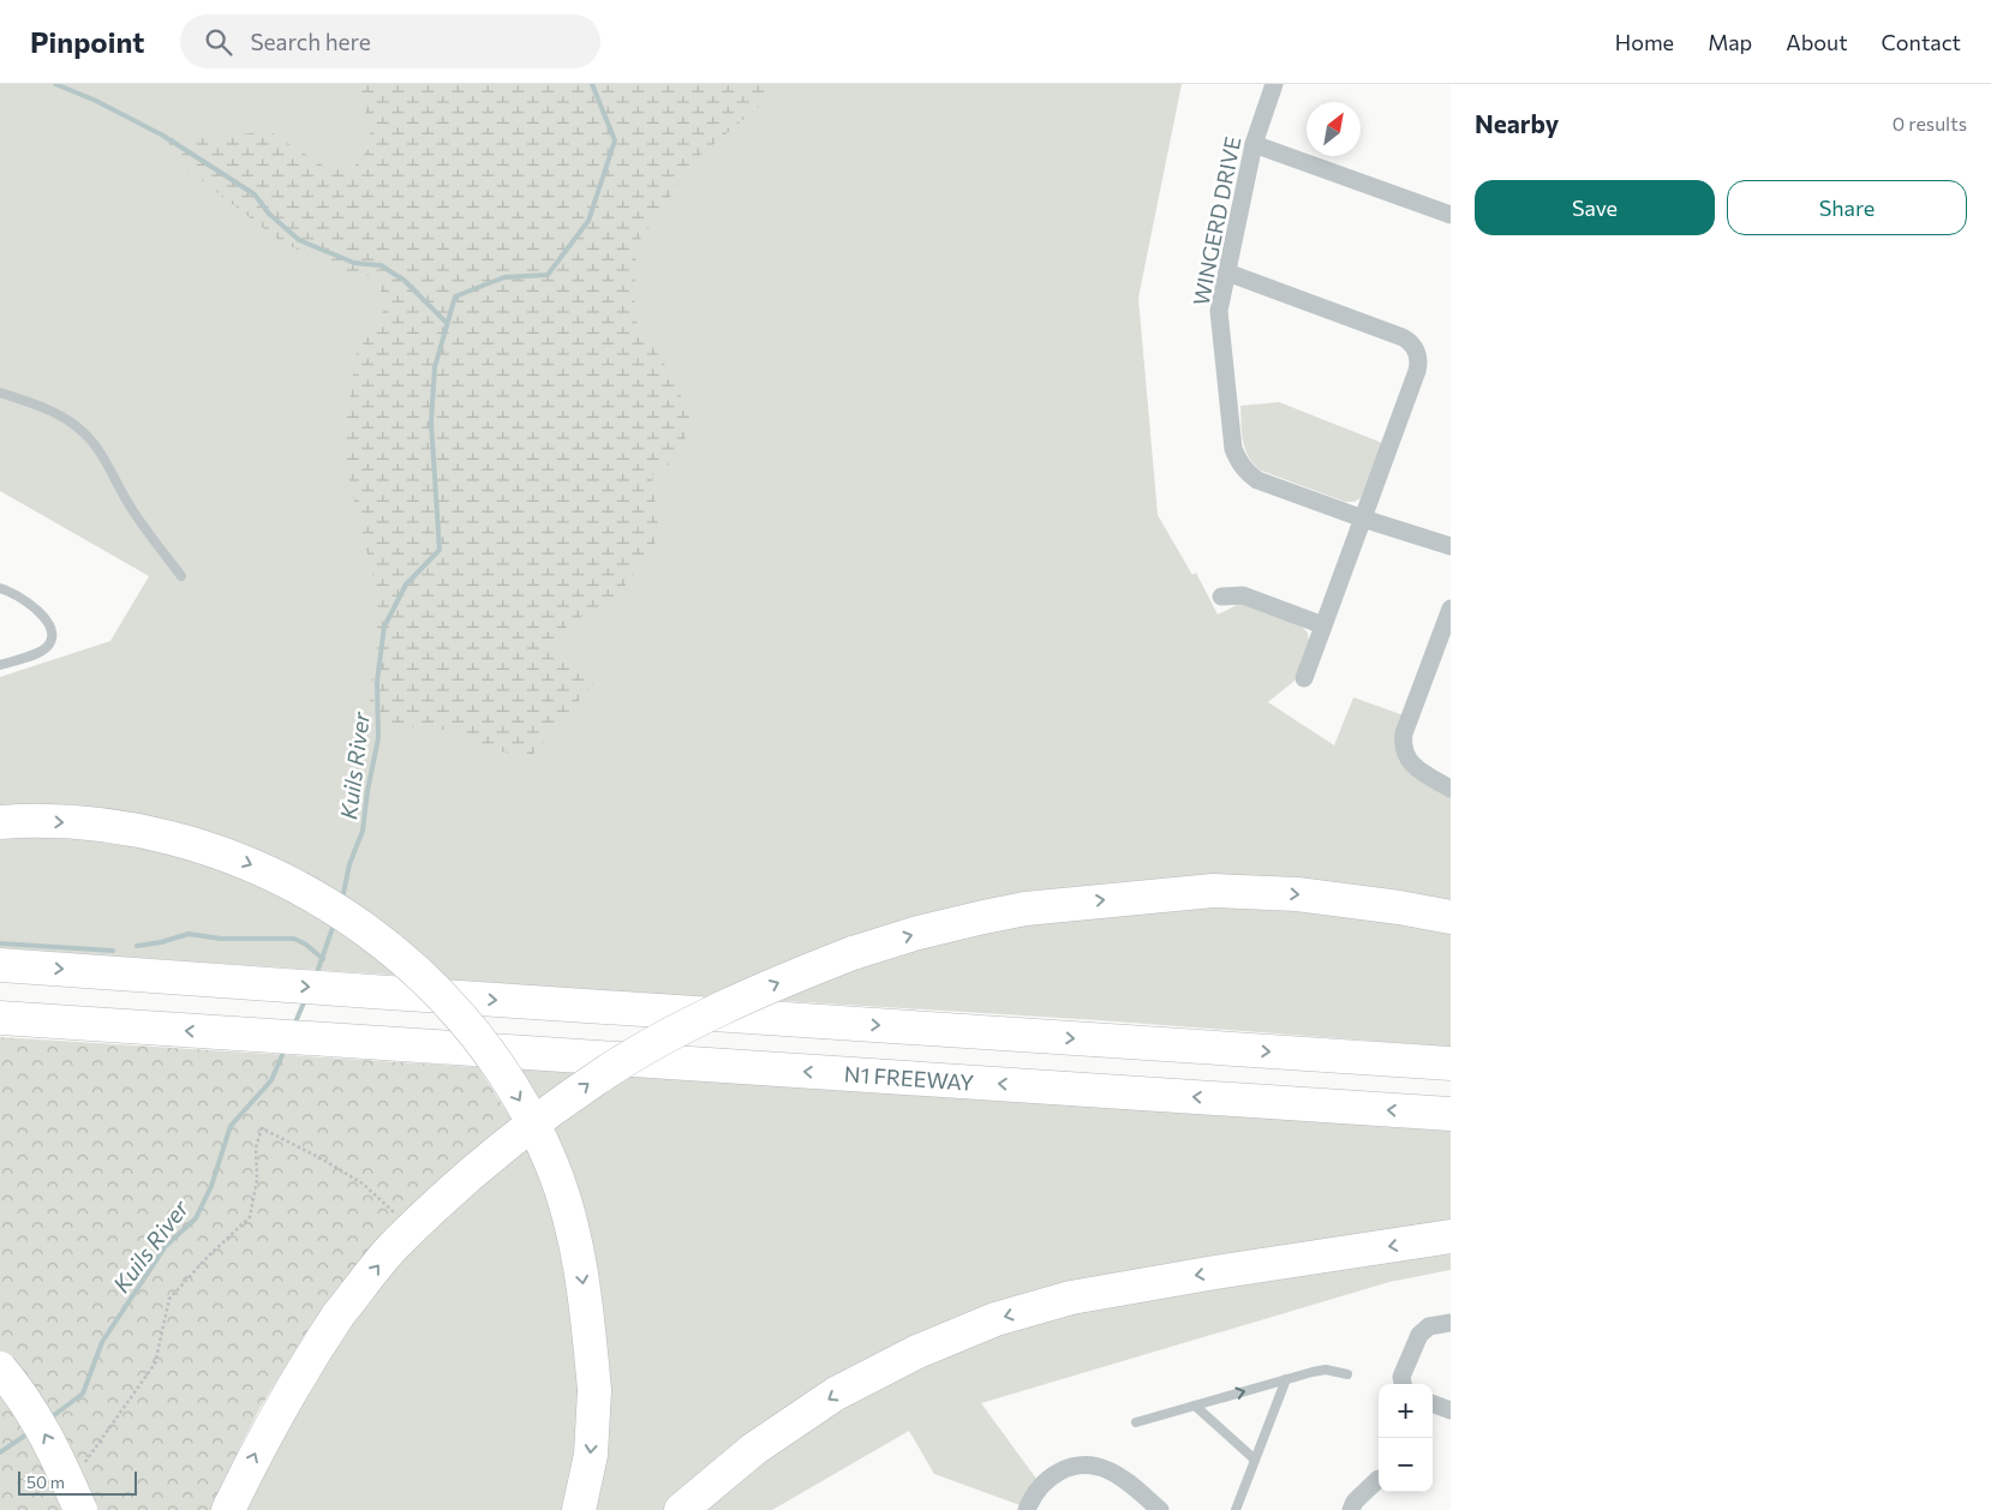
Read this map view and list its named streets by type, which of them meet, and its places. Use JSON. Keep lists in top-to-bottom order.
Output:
{
  "streets": {
    "highway": ["N1 FREEWAY"],
    "street": ["WINGERD DRIVE"]
  },
  "water": ["Kuils River"],
  "scale_bar": "50 m",
  "north": "top right",
  "page": {
    "header": "Pinpoint",
    "search": "Search here",
    "nav": [
      "Home",
      "Map",
      "About",
      "Contact"
    ],
    "heading": ["Nearby", "0 results"],
    "buttons": ["Save", "Share"],
    "map_buttons": ["+", "−"],
    "scale": "50 m"
  }
}
